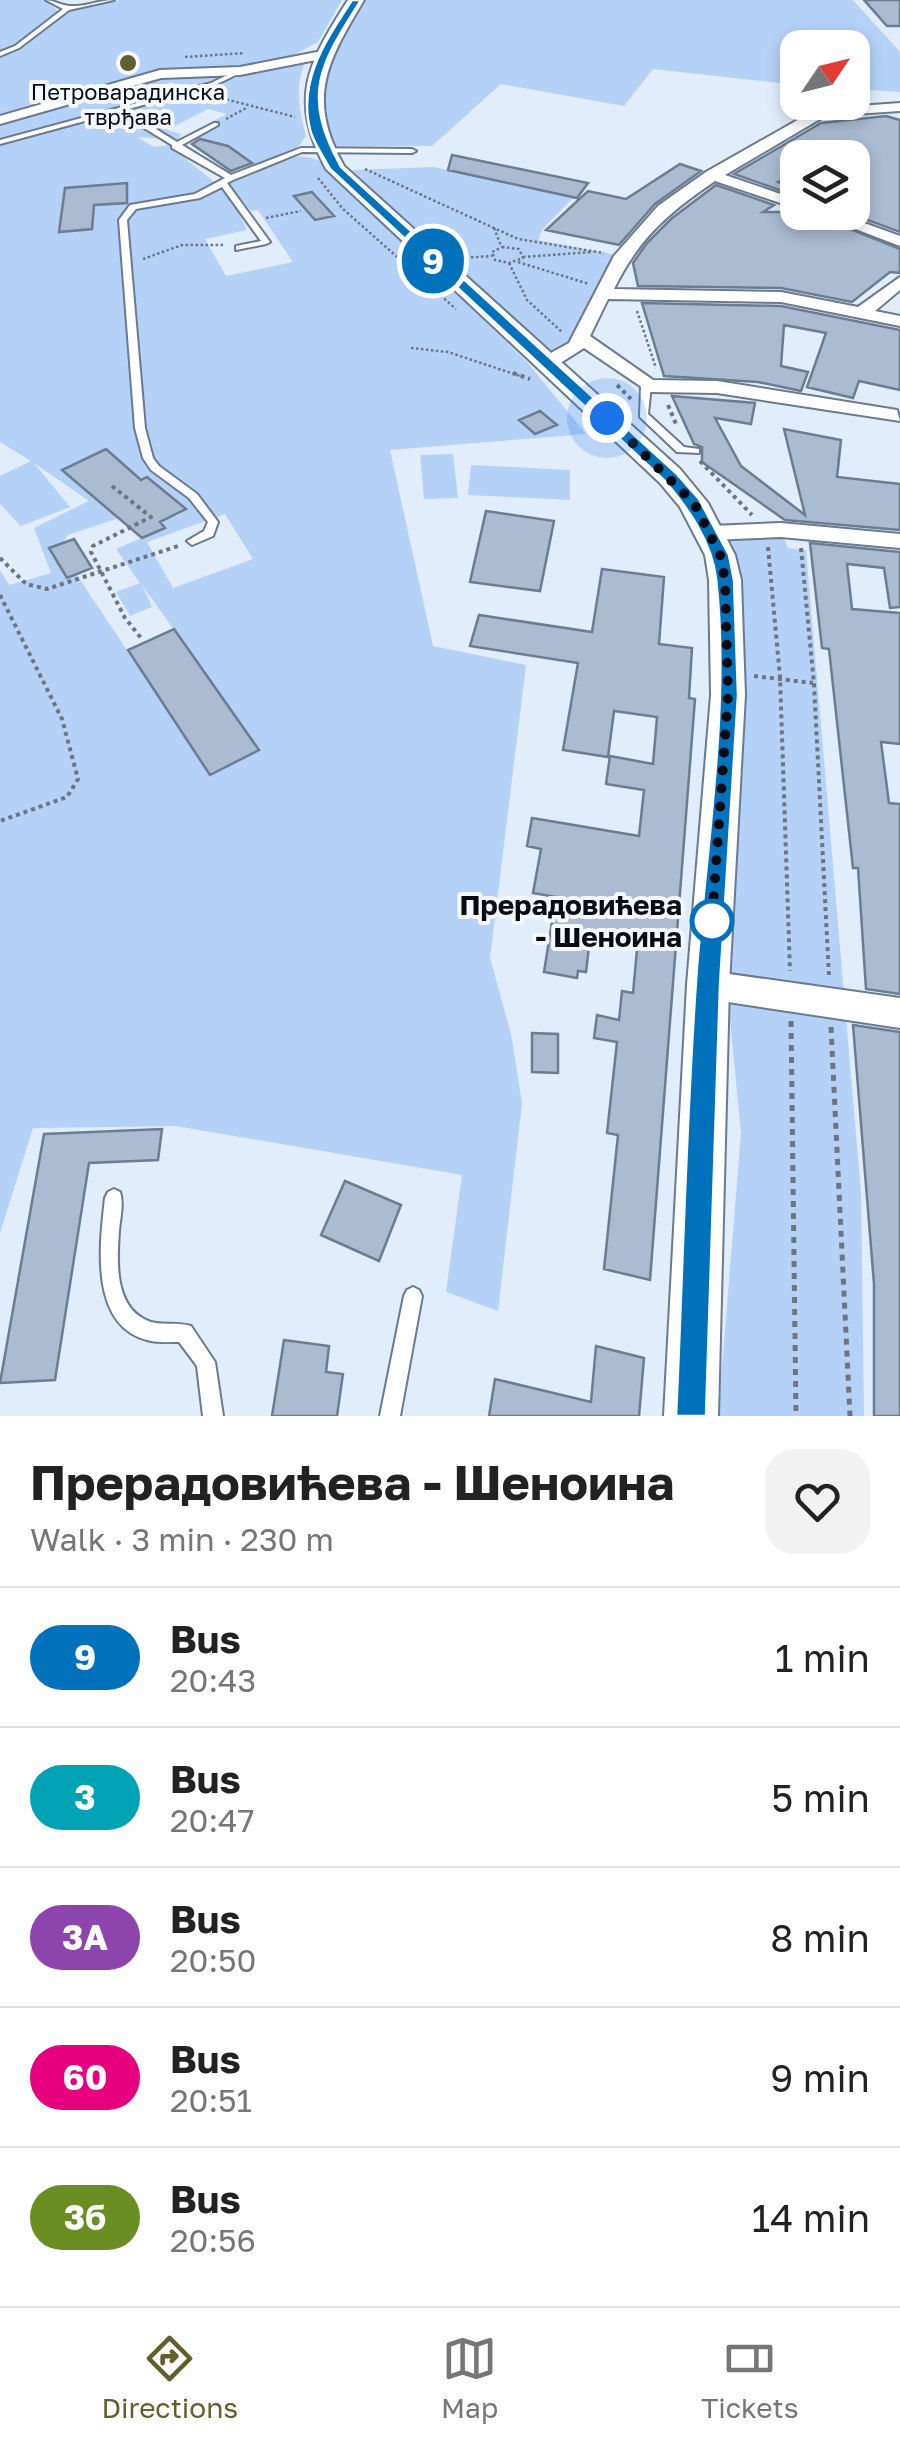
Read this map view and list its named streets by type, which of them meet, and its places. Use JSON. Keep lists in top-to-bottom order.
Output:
{
  "places": ["Петроварадинска тврђава", "Прерадовићева - Шеноина"],
  "lines": ["bus line 9"],
  "north": "top right",
  "page": {
    "on_map": "9",
    "heading": ["Прерадовићева - Шеноина", "Walk · 3 min · 230 m"],
    "list": [
      {
        "mark": "9",
        "name": "Bus",
        "note": "20:43",
        "value": "1 min"
      },
      {
        "mark": "3",
        "name": "Bus",
        "note": "20:47",
        "value": "5 min"
      },
      {
        "mark": "3A",
        "name": "Bus",
        "note": "20:50",
        "value": "8 min"
      },
      {
        "mark": "60",
        "name": "Bus",
        "note": "20:51",
        "value": "9 min"
      },
      {
        "mark": "3б",
        "name": "Bus",
        "note": "20:56",
        "value": "14 min"
      }
    ],
    "tabs": ["Directions", "Map", "Tickets"]
  }
}
